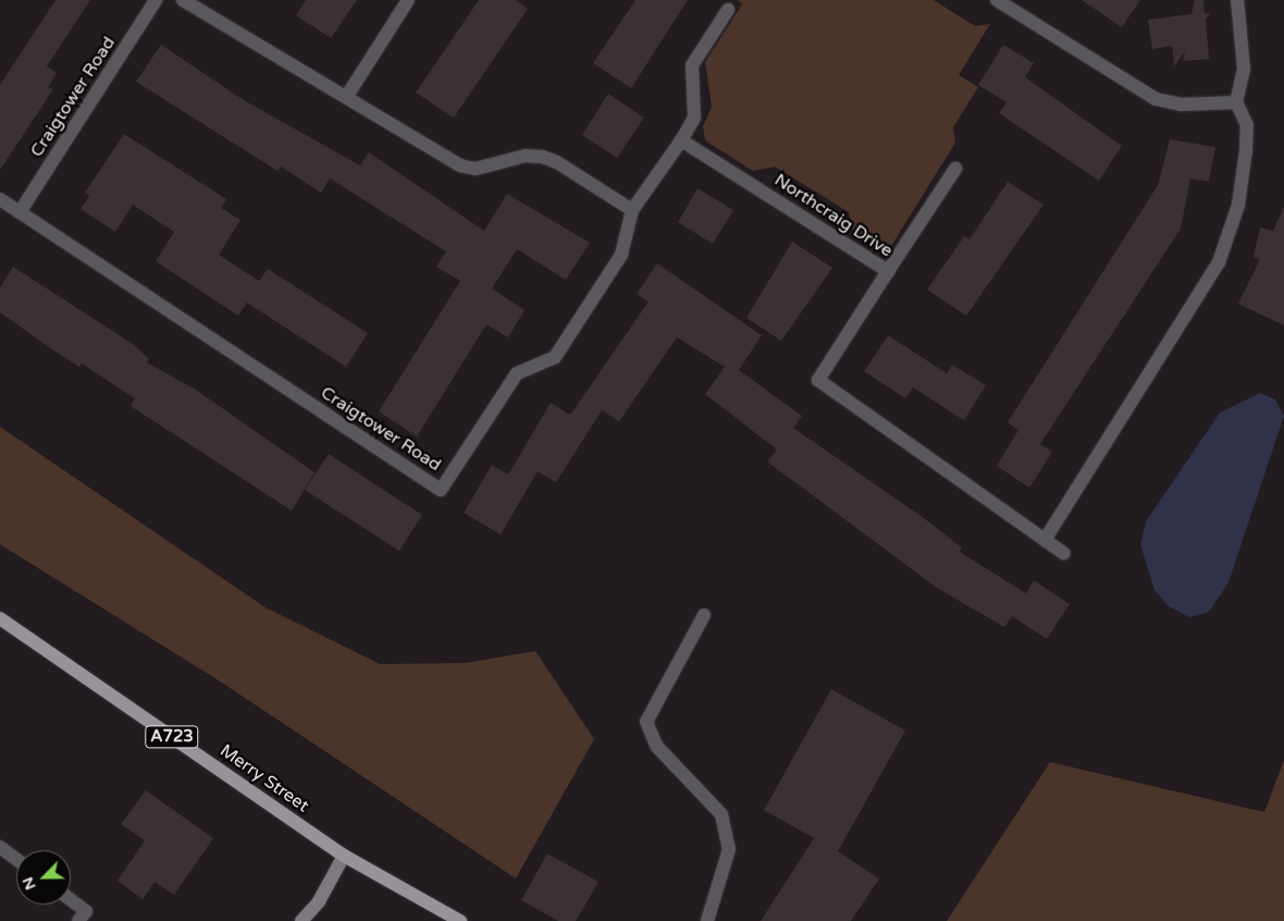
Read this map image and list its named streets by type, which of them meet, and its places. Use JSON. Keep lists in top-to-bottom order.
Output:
{
  "streets": {
    "main road": ["A723", "Merry Street"],
    "street": ["Craigtower Road", "Northcraig Drive"]
  },
  "north": "bottom left"
}
